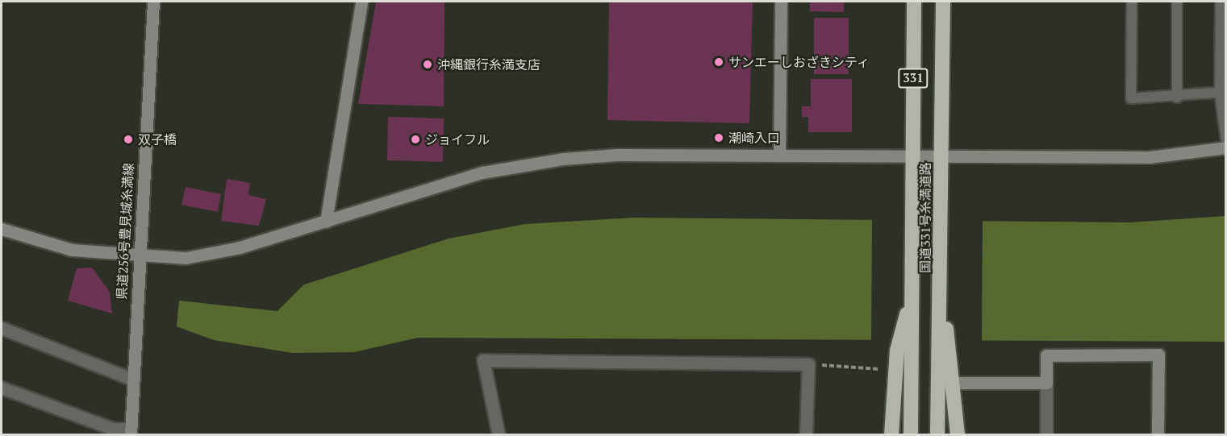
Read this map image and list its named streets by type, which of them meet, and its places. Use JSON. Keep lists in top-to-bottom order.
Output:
{
  "streets": {
    "highway": ["331", "国道331号糸満道路"],
    "street": ["県道256号豊見城糸満線"]
  },
  "places": [
    "サンエーしおざきシティ",
    "沖縄銀行糸満支店",
    "潮崎入口",
    "双子橋",
    "ジョイフル"
  ]
}
